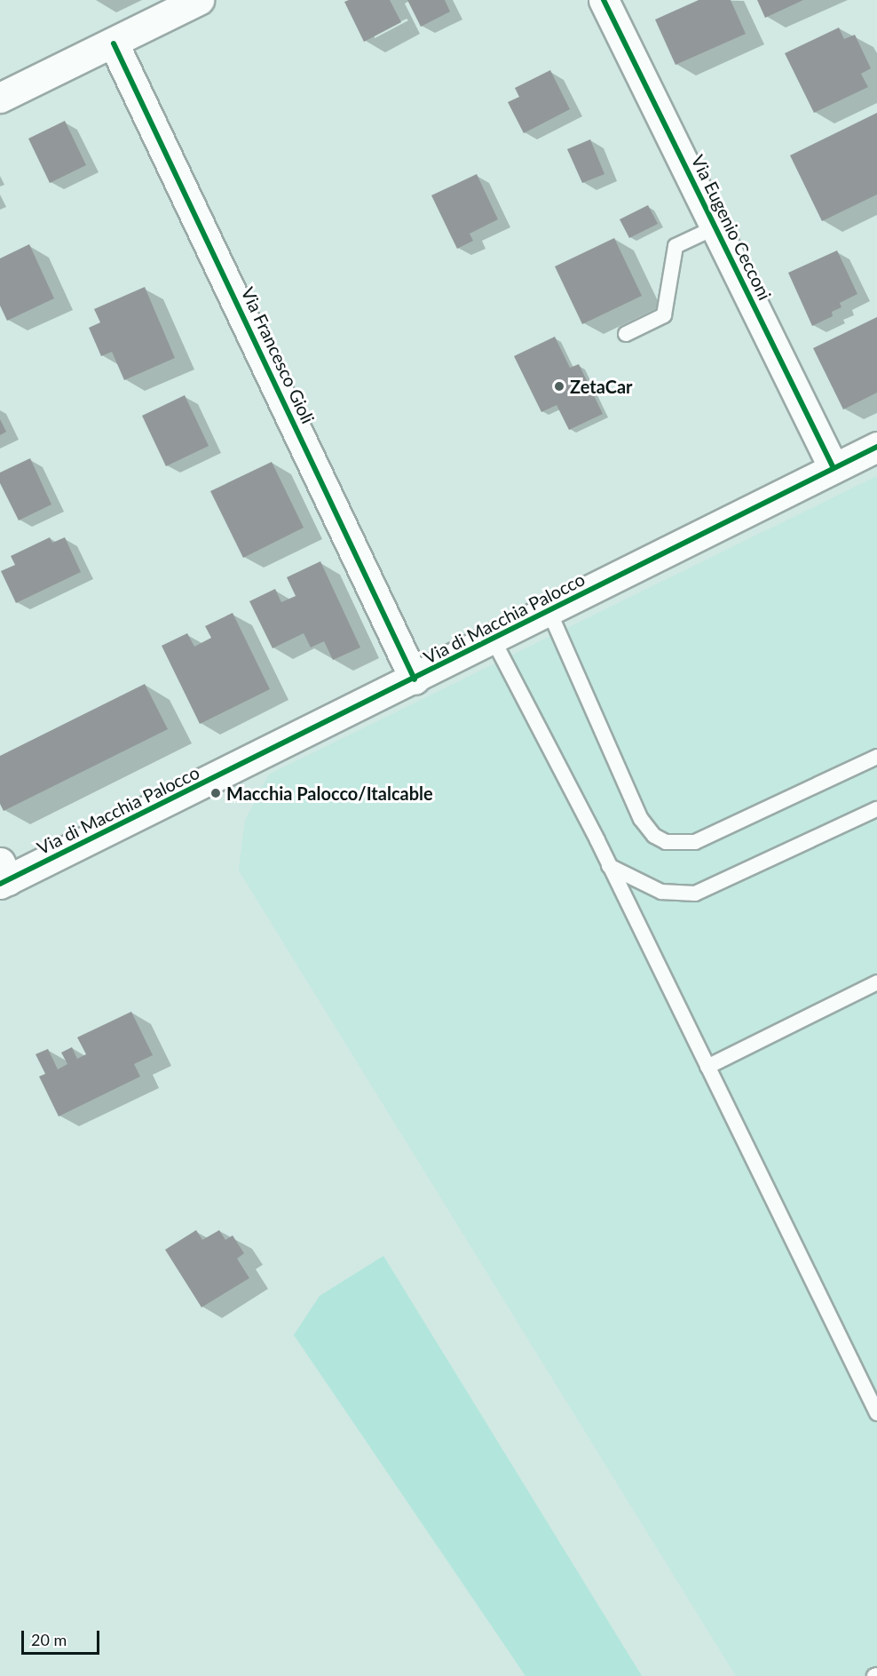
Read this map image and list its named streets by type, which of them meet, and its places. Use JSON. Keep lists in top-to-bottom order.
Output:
{
  "streets": {
    "street": ["Via Eugenio Cecconi", "Via Francesco Gioli", "Via di Macchia Palocco"]
  },
  "crossings": [
    ["Via Eugenio Cecconi", "Via di Macchia Palocco"],
    ["Via Francesco Gioli", "Via di Macchia Palocco"]
  ],
  "places": ["ZetaCar", "Macchia Palocco/Italcable"],
  "scale_bar": "20 m"
}
